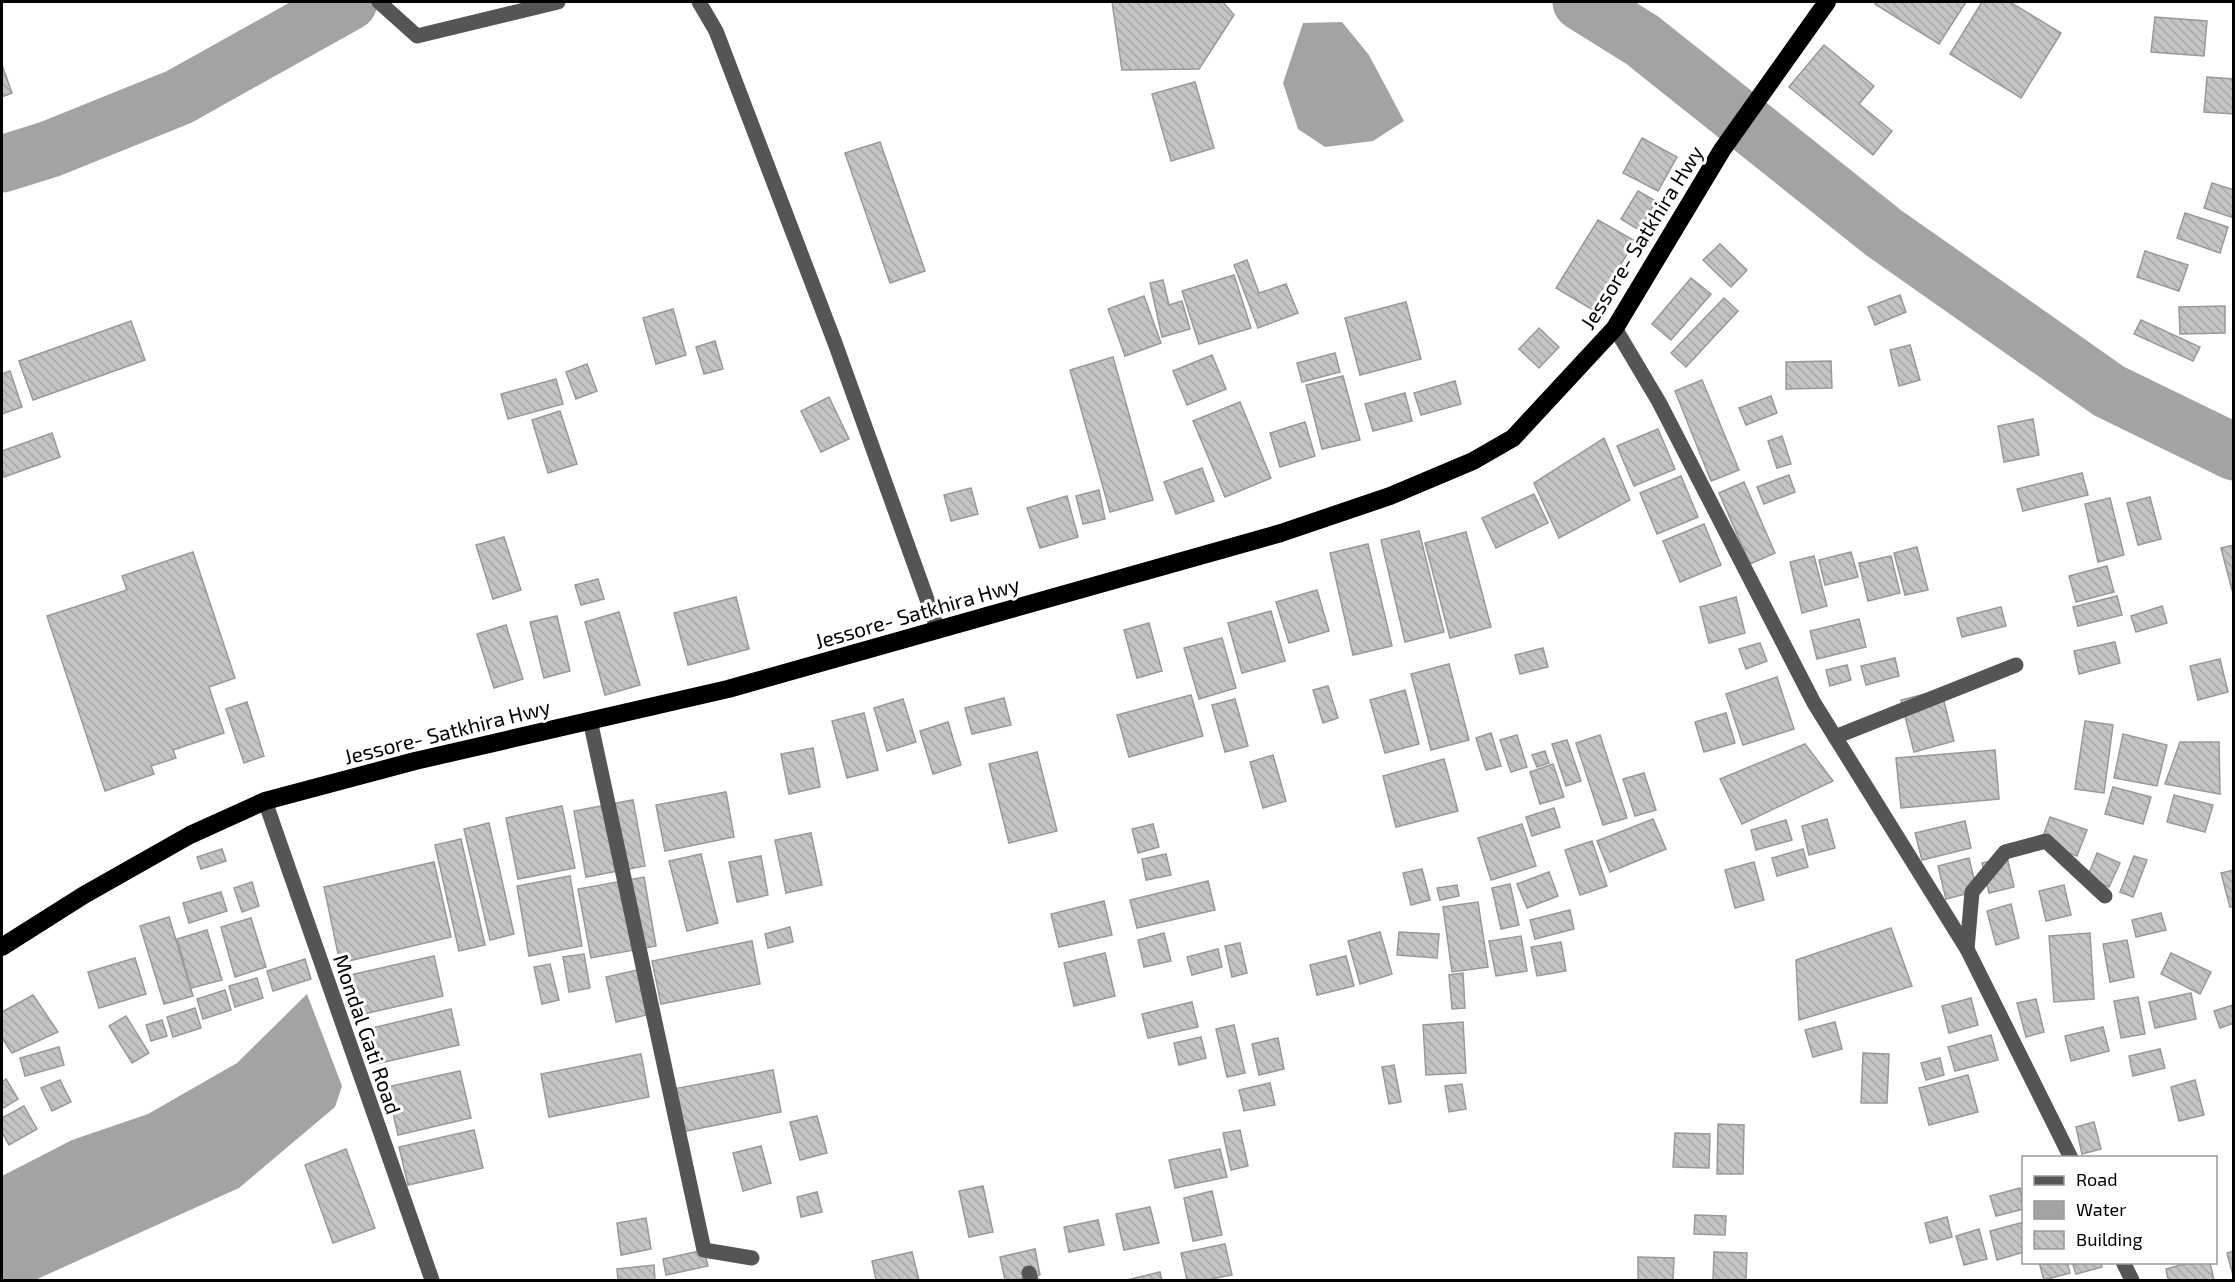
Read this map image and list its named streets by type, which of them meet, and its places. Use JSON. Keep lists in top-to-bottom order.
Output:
{
  "streets": {
    "highway": ["Jessore- Satkhira Hwy"],
    "street": ["Mondal Gati Road"]
  },
  "crossings": [
    ["Jessore- Satkhira Hwy", "Mondal Gati Road"]
  ],
  "legend": ["Road", "Water", "Building"]
}
